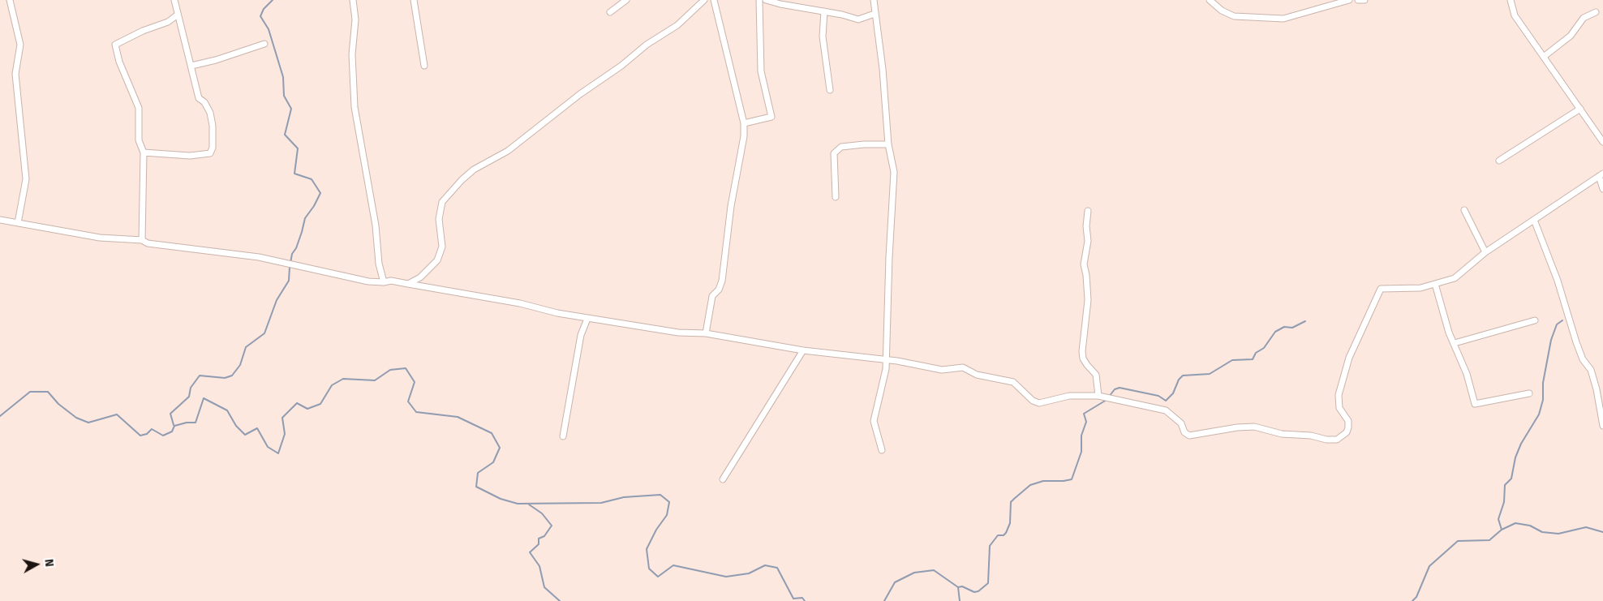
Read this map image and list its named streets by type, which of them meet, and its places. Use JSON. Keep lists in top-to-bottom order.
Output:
{
  "north": "right"
}
